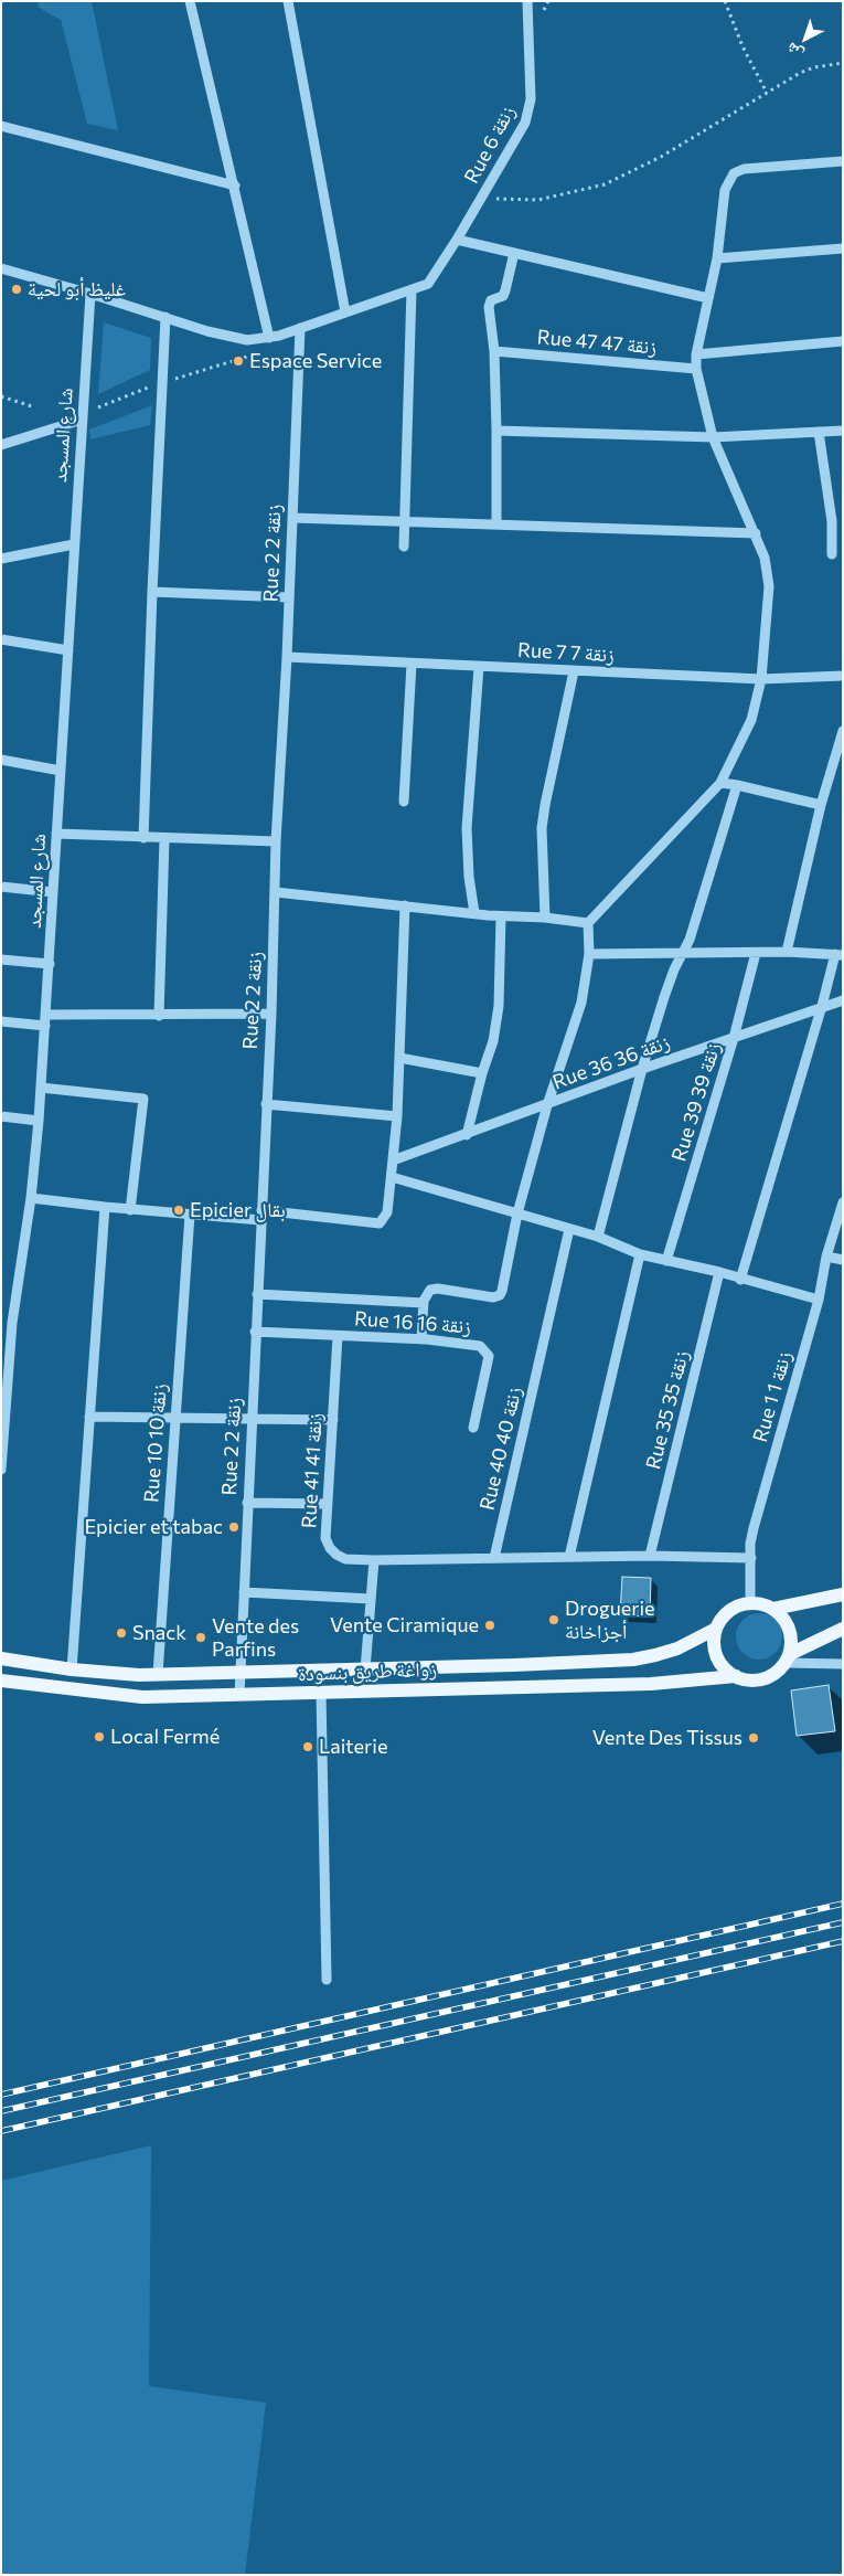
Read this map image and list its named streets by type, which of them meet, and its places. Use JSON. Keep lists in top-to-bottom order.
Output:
{
  "streets": {
    "main road": ["زواغة طريق بنسودة"],
    "street": [
      "Rue 6 زنقة",
      "Rue 47 زنقة 47",
      "شارع المسجد",
      "Rue 2 زنقة 2",
      "Rue 7 زنقة 7",
      "Rue 36 زنقة 36",
      "Rue 39 زنقة 39",
      "Rue 16 زنقة 16",
      "Rue 1 زنقة 1",
      "Rue 35 زنقة 35",
      "Rue 10 زنقة 10",
      "Rue 40 زنقة 40",
      "Rue 41 زنقة 41"
    ]
  },
  "crossings": [
    ["Rue 2 زنقة 2", "Rue 7 زنقة 7"],
    ["Rue 2 زنقة 2", "Rue 16 زنقة 16"],
    ["Rue 2 زنقة 2", "زواغة طريق بنسودة"],
    ["Rue 36 زنقة 36", "Rue 39 زنقة 39"],
    ["Rue 16 زنقة 16", "Rue 41 زنقة 41"],
    ["Rue 1 زنقة 1", "زواغة طريق بنسودة"],
    ["Rue 10 زنقة 10", "زواغة طريق بنسودة"]
  ],
  "places": [
    "غليظ أبو لحية",
    "Espace Service",
    "Epicier بقال",
    "Epicier et tabac",
    "Droguerie أجزاخانة",
    "Vente Ciramique",
    "Snack",
    "Vente des Parfins",
    "Local Fermé",
    "Vente Des Tissus",
    "Laiterie"
  ],
  "north": "bottom left"
}
